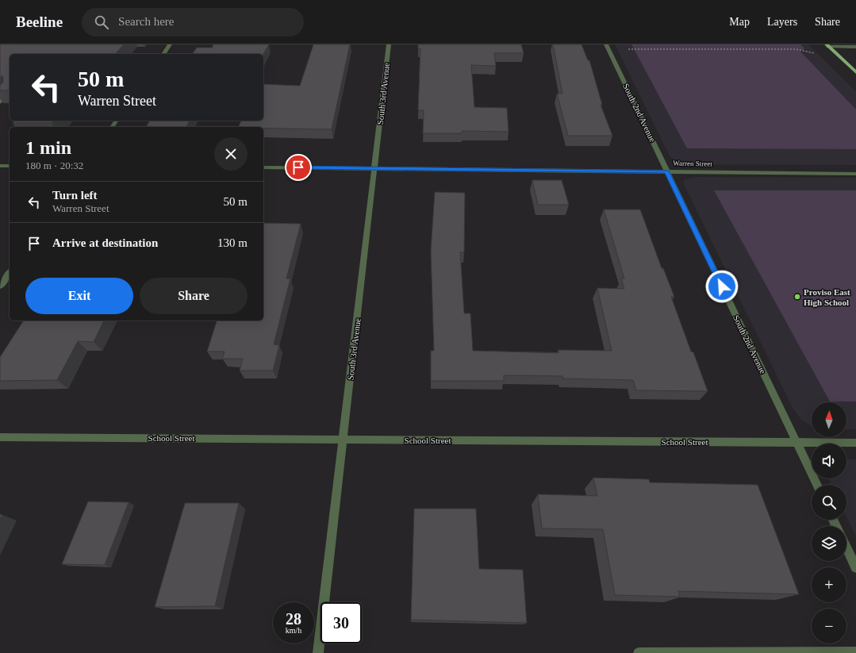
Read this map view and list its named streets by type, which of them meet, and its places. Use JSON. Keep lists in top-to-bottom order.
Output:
{
  "streets": {
    "street": [
      "South 3rd Avenue",
      "South 2nd Avenue",
      "Warren Street",
      "School Street"
    ]
  },
  "crossings": [
    ["South 3rd Avenue", "Warren Street"],
    ["South 3rd Avenue", "School Street"],
    ["South 2nd Avenue", "Warren Street"],
    ["South 2nd Avenue", "School Street"]
  ],
  "places": ["Proviso East High School"],
  "north": "top",
  "page": {
    "header": "Beeline",
    "search": "Search here",
    "nav": ["Map", "Layers", "Share"],
    "turn": ["50 m", "Warren Street"],
    "heading": ["1 min", "180 m · 20:32"],
    "list": [
      {
        "name": "Turn left",
        "note": "Warren Street",
        "value": "50 m"
      },
      {
        "name": "Arrive at destination",
        "value": "130 m"
      }
    ],
    "buttons": ["Exit", "Share"],
    "map_buttons": ["+", "−"],
    "speed": "28 km/h",
    "limit": "30"
  }
}
